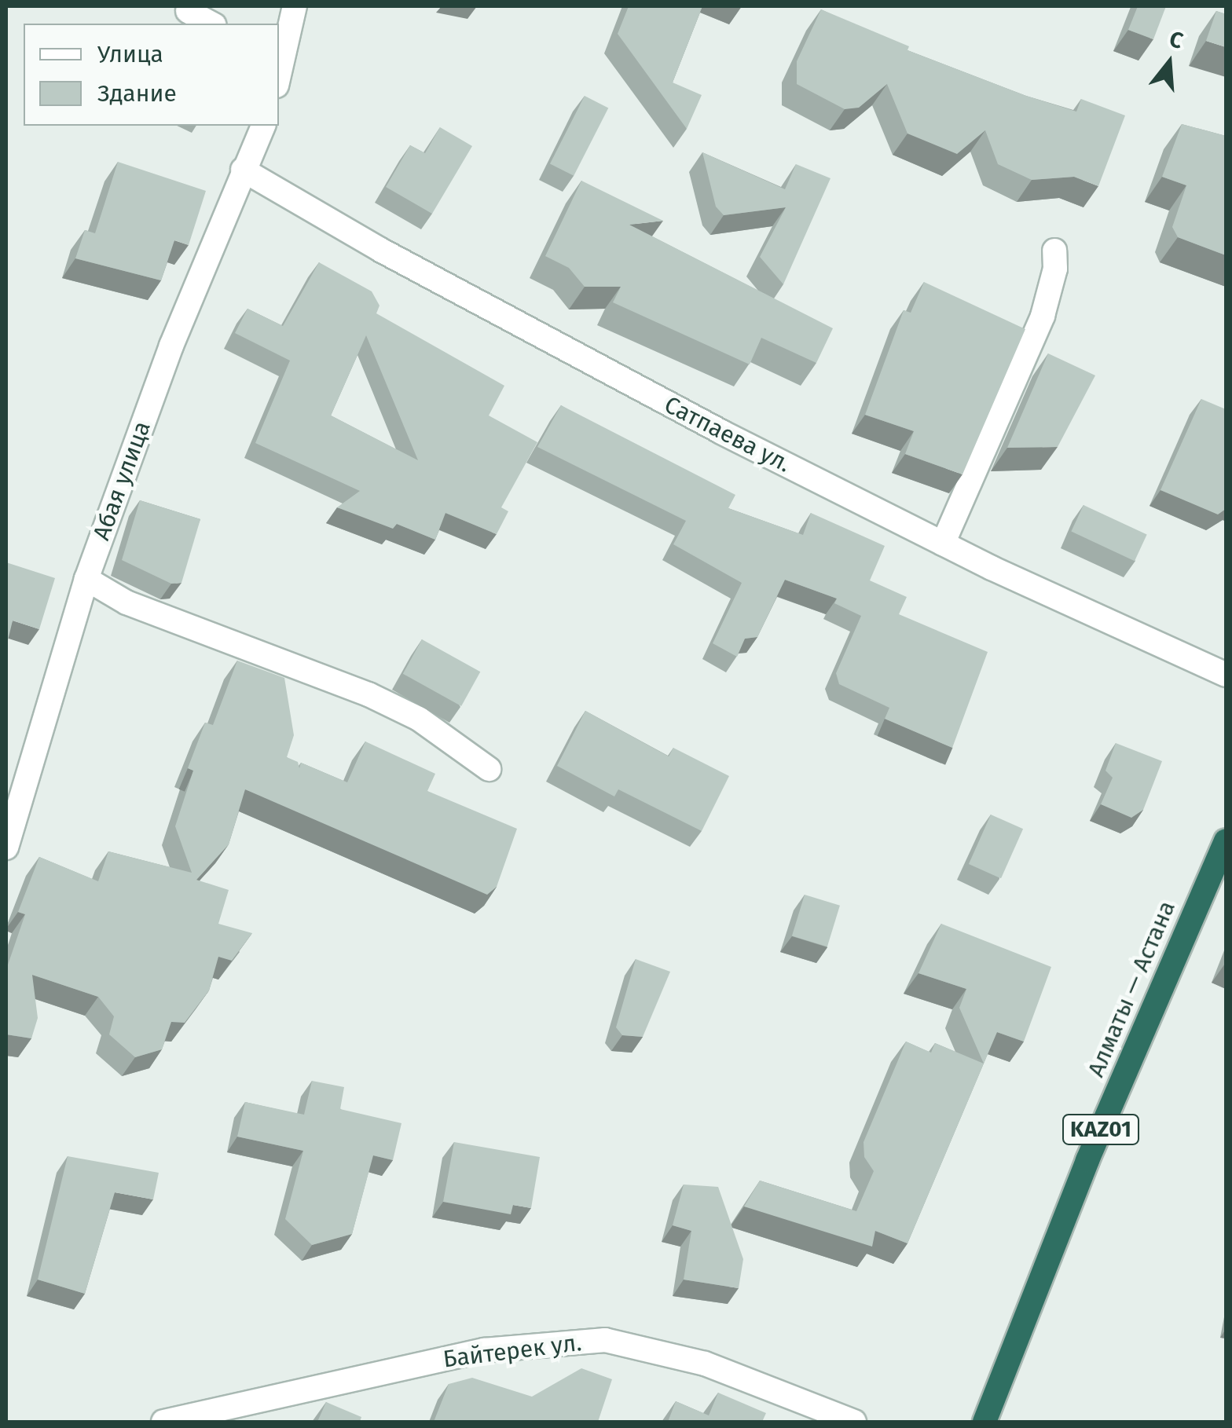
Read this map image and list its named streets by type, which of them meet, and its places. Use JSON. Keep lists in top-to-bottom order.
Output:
{
  "streets": {
    "highway": ["Алматы — Астана", "KАZ01"],
    "street": ["Сатпаева ул.", "Абая улица", "Байтерек ул."]
  },
  "crossings": [
    ["Сатпаева ул.", "Абая улица"]
  ],
  "legend": ["Улица", "Здание"],
  "north": "top"
}
